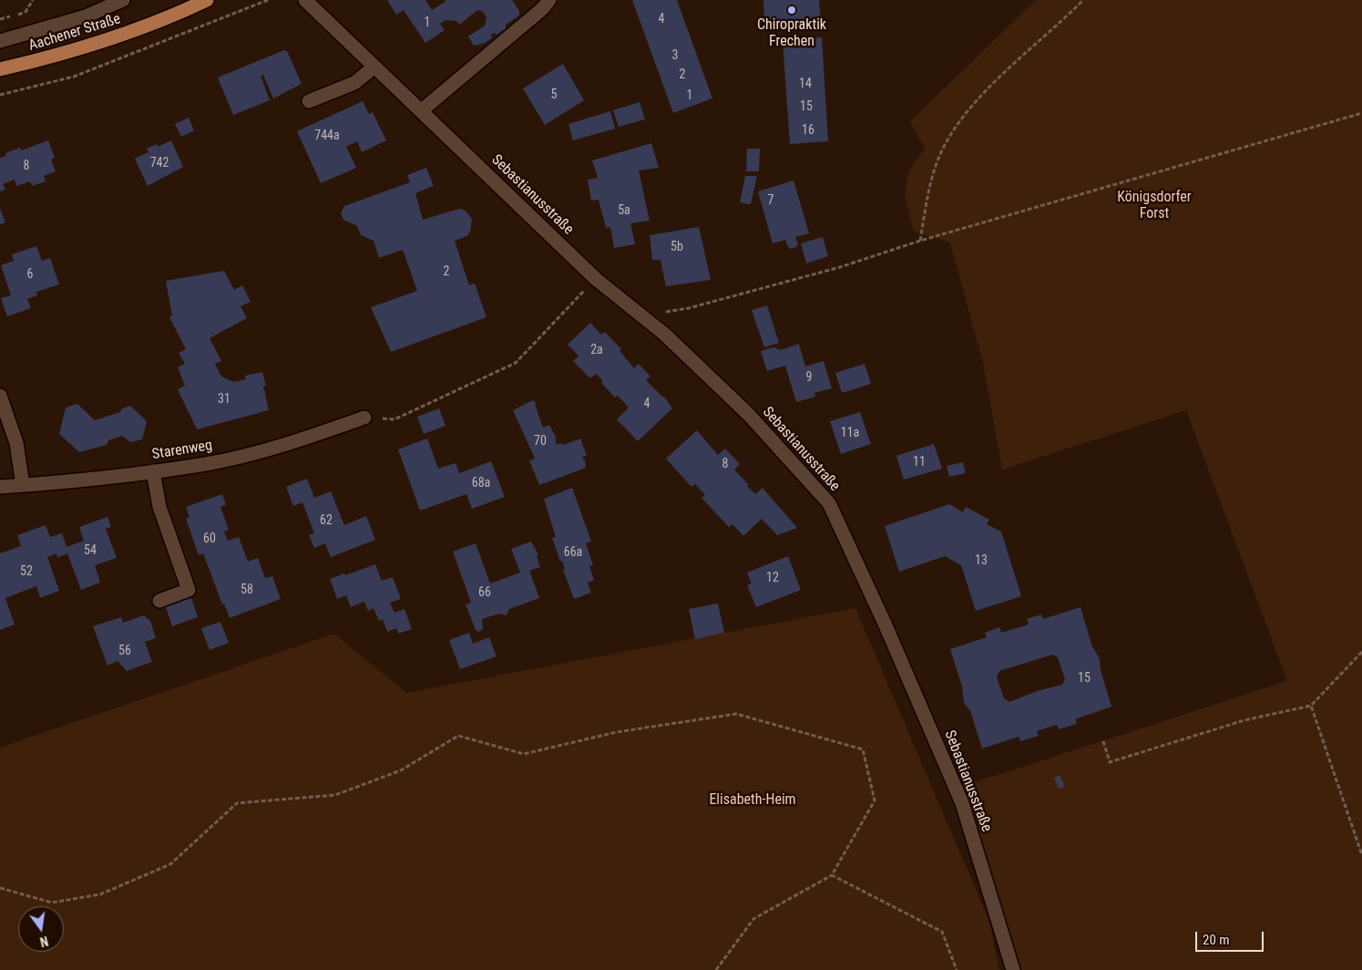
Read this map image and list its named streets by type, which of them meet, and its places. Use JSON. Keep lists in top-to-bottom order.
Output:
{
  "streets": {
    "main road": ["Aachener Straße"],
    "street": ["Sebastianusstraße", "Starenweg"]
  },
  "parks": ["Königsdorfer Forst", "Elisabeth-Heim"],
  "places": ["Chiropraktik Frechen"],
  "house_numbers": [
    "4",
    "1",
    "3",
    "2",
    "14",
    "5",
    "1",
    "15",
    "16",
    "744a",
    "742",
    "8",
    "7",
    "5a",
    "5b",
    "2",
    "6",
    "2a",
    "9",
    "31",
    "4",
    "11a",
    "70",
    "11",
    "8",
    "68a",
    "62",
    "60",
    "54",
    "66a",
    "13",
    "52",
    "12",
    "58",
    "66",
    "56",
    "15"
  ],
  "scale_bar": "20 m",
  "north": "bottom"
}
